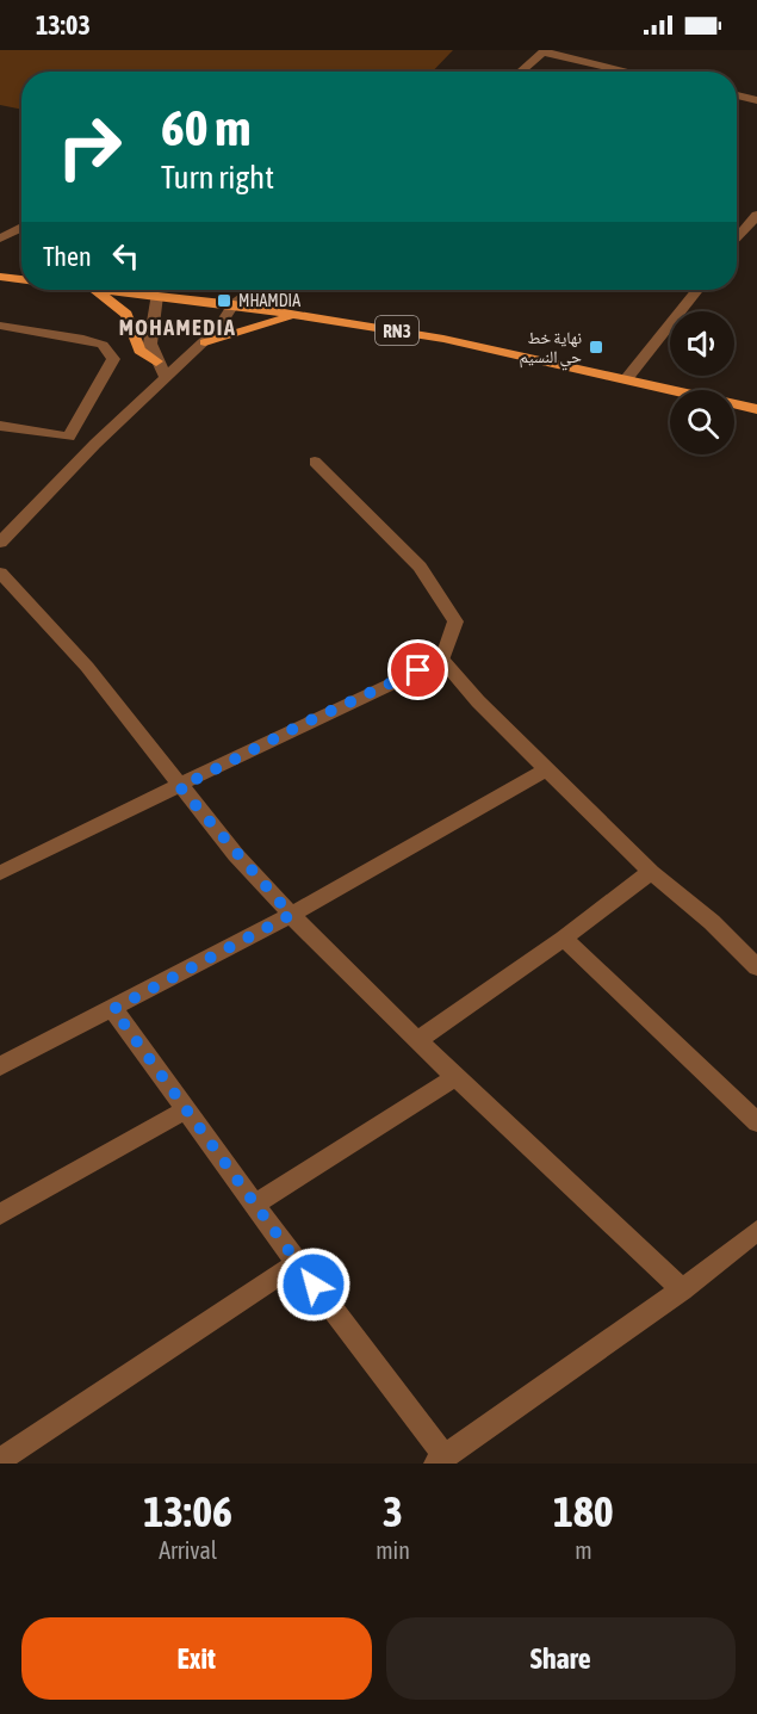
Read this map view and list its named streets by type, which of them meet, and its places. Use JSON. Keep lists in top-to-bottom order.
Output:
{
  "streets": {
    "main road": ["RN3"]
  },
  "districts": ["MOHAMEDIA"],
  "places": {
    "transit": ["MHAMDIA", "نهاية خط حي النسيم"]
  },
  "page": {
    "status": "13:03",
    "turn": ["60 m", "Turn right"],
    "then": "Then",
    "eta": [
      "13:06",
      "Arrival",
      "3",
      "min",
      "180",
      "m"
    ],
    "buttons": ["Exit", "Share"]
  }
}
